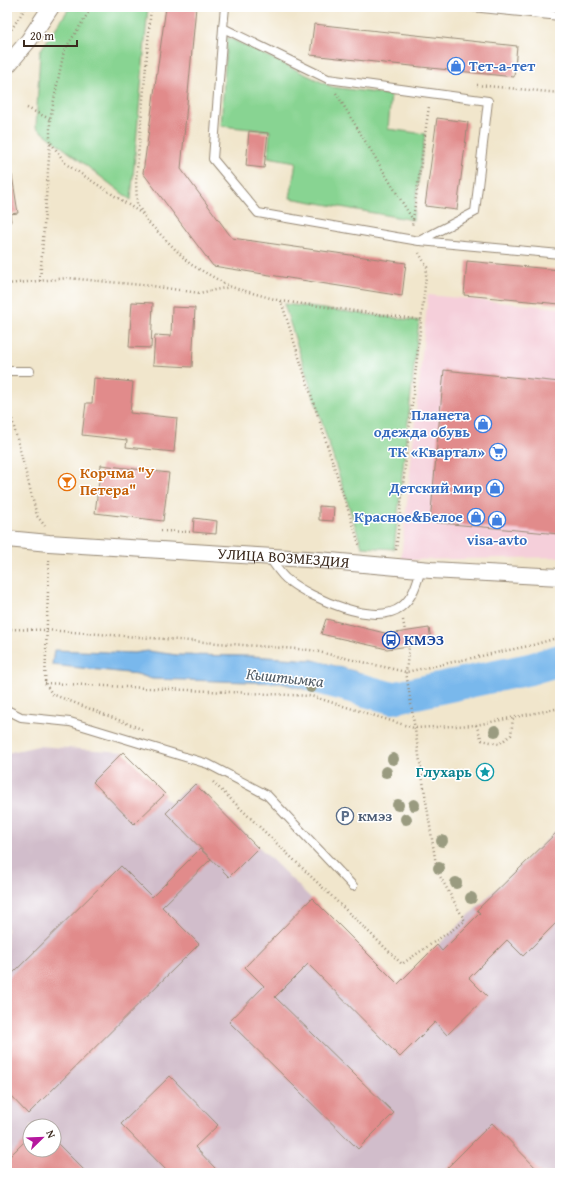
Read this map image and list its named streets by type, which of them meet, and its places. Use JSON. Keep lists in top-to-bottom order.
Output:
{
  "streets": {
    "street": ["УЛИЦА ВОЗМЕЗДИЯ"]
  },
  "water": ["Кыштымка"],
  "places": {
    "shop": [
      "Тет-а-тет",
      "Планета одежда обувь",
      "Детский мир",
      "Красное&Белое",
      "visa-avto"
    ],
    "supermarket": ["ТК «Квартал»"],
    "bar": ["Корчма \"У Петера\""],
    "bus stop": ["КМЭЗ"],
    "place": ["Глухарь"],
    "parking": ["кмэз"]
  },
  "scale_bar": "20 m",
  "north": "top right"
}
